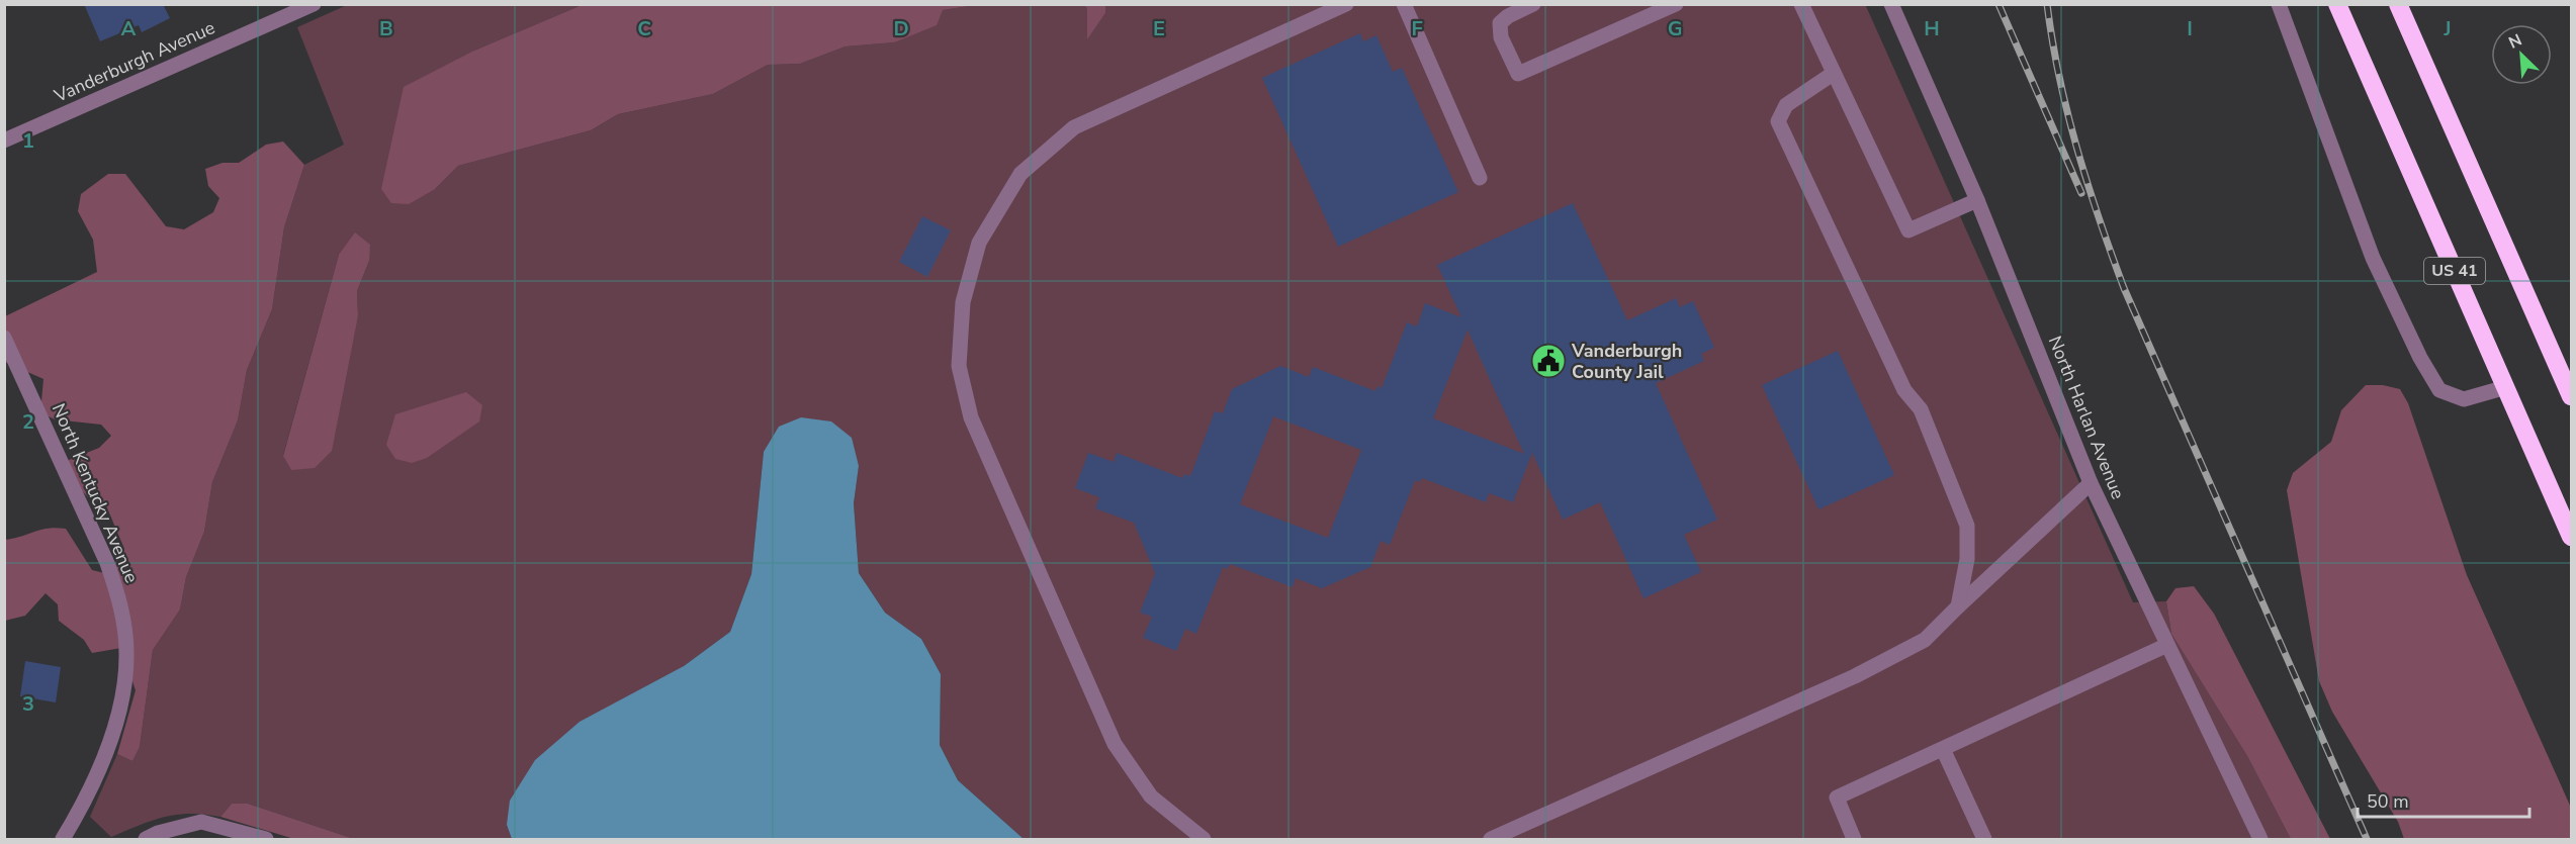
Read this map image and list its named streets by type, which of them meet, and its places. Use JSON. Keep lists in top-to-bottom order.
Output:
{
  "streets": {
    "highway": ["US 41"],
    "street": ["Vanderburgh Avenue", "North Harlan Avenue", "North Kentucky Avenue"]
  },
  "places": {
    "public building": ["Vanderburgh County Jail"]
  },
  "scale_bar": "50 m",
  "north": "top left",
  "grid": {
    "columns": [
      "A",
      "B",
      "C",
      "D",
      "E",
      "F",
      "G",
      "H",
      "I",
      "J"
    ],
    "rows": ["1", "2", "3"]
  }
}
